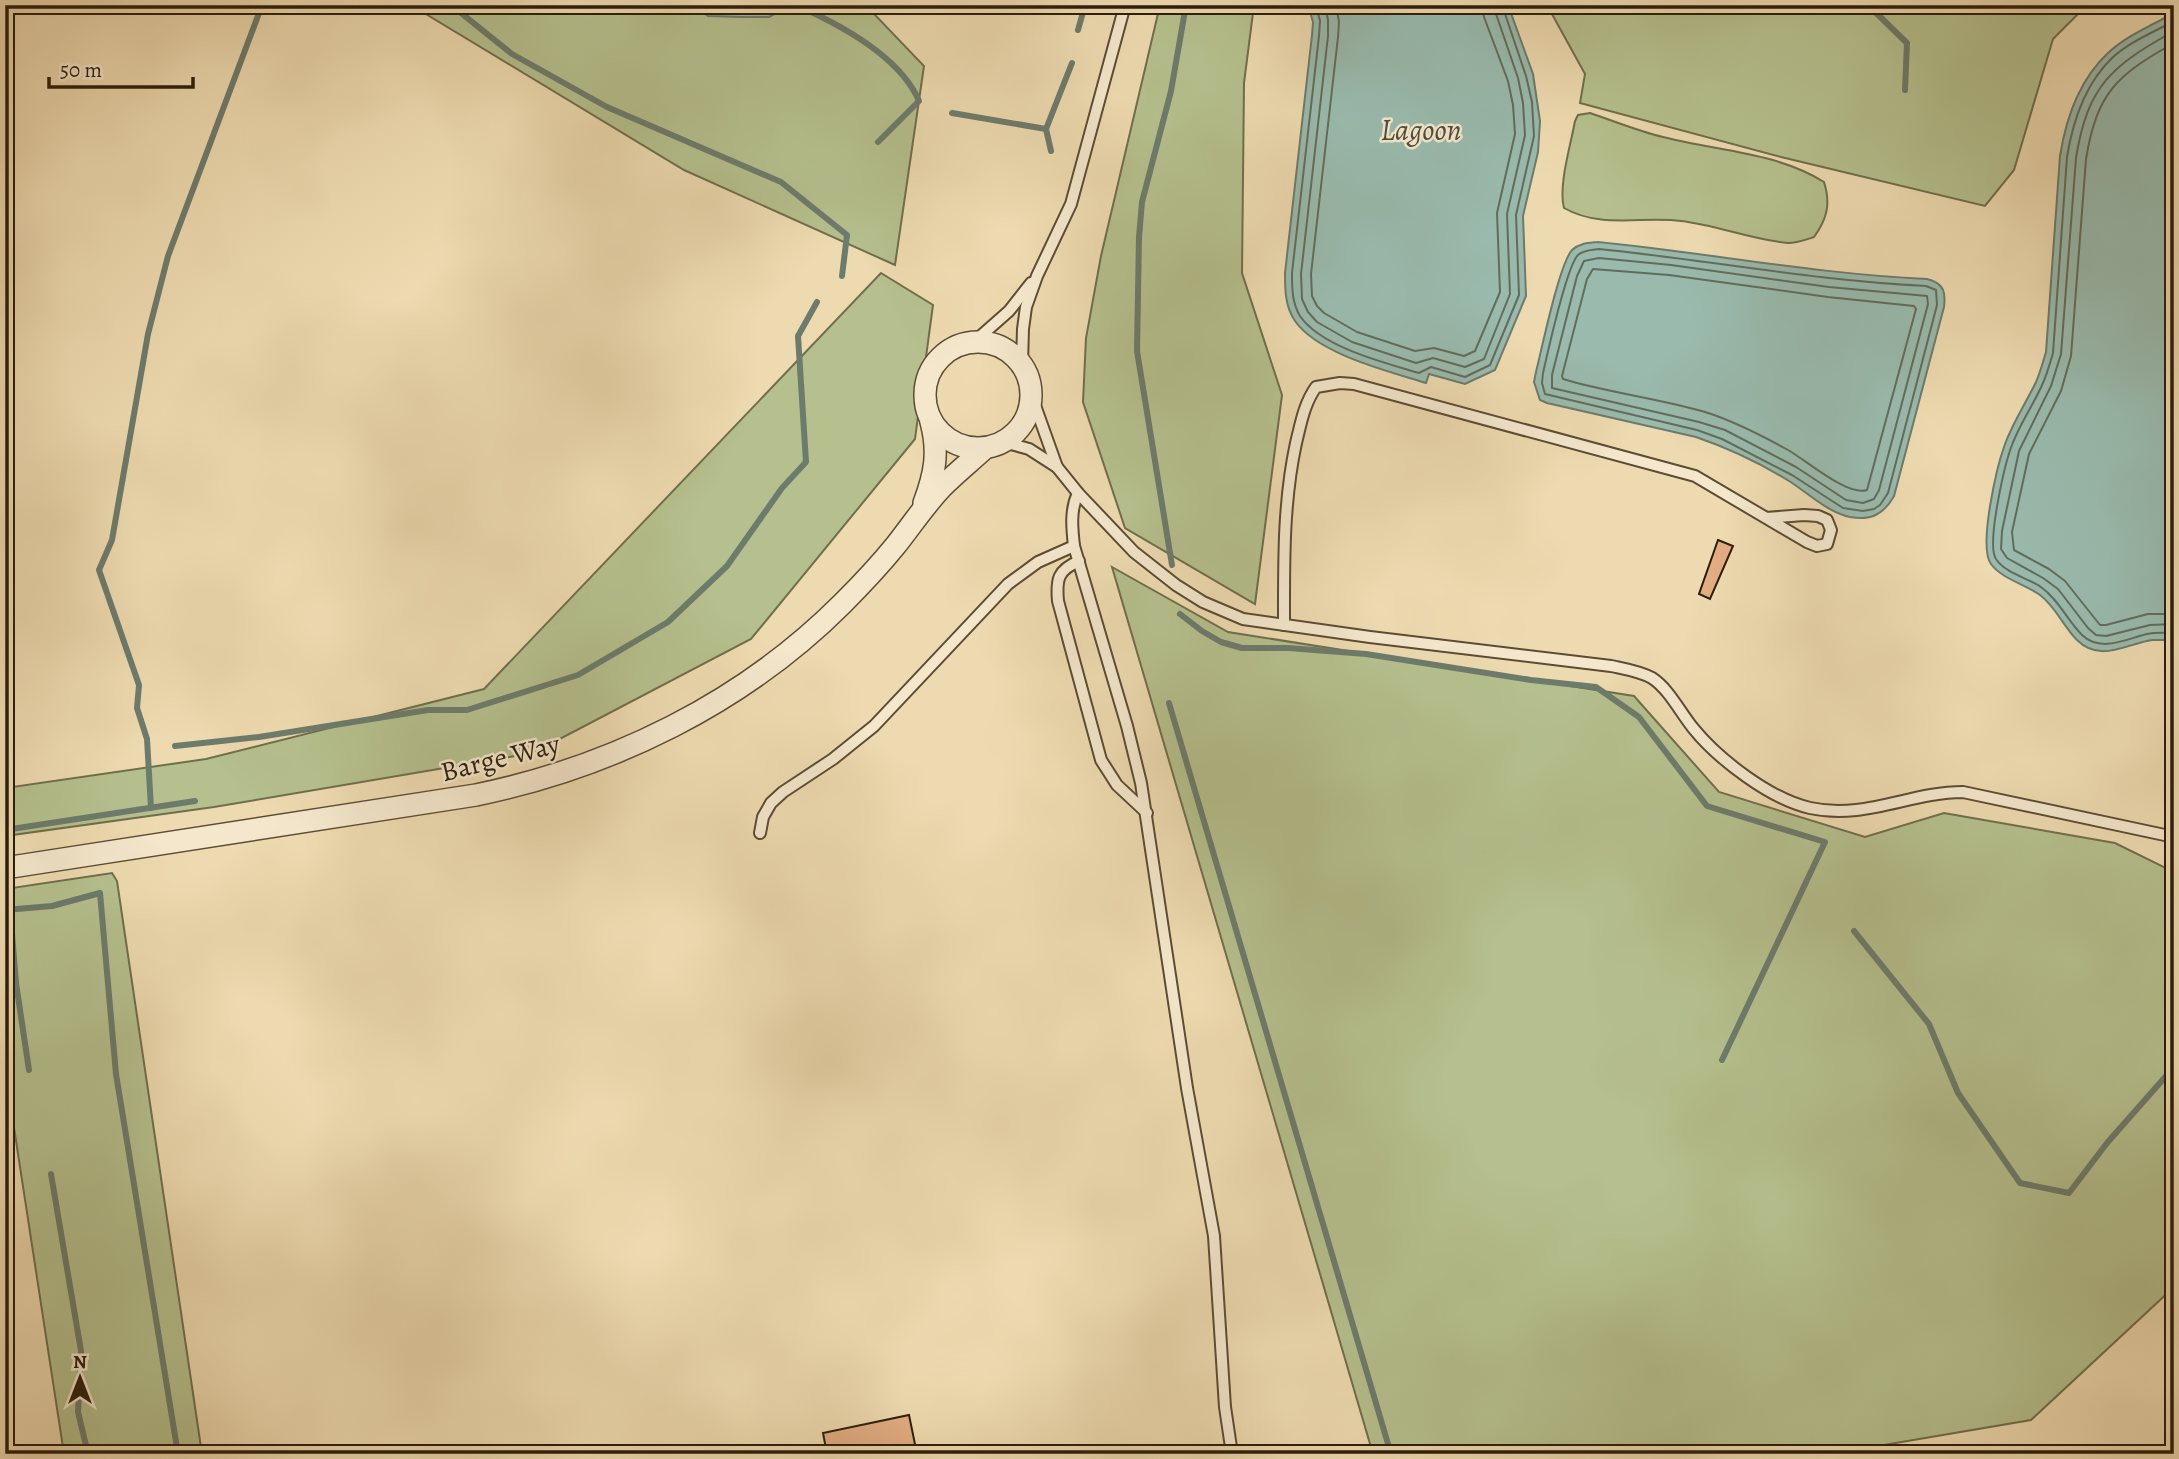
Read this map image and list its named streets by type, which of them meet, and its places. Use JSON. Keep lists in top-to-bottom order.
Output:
{
  "streets": {
    "street": ["Barge Way"]
  },
  "water": ["Lagoon"],
  "scale_bar": "50 m",
  "north": "top"
}
